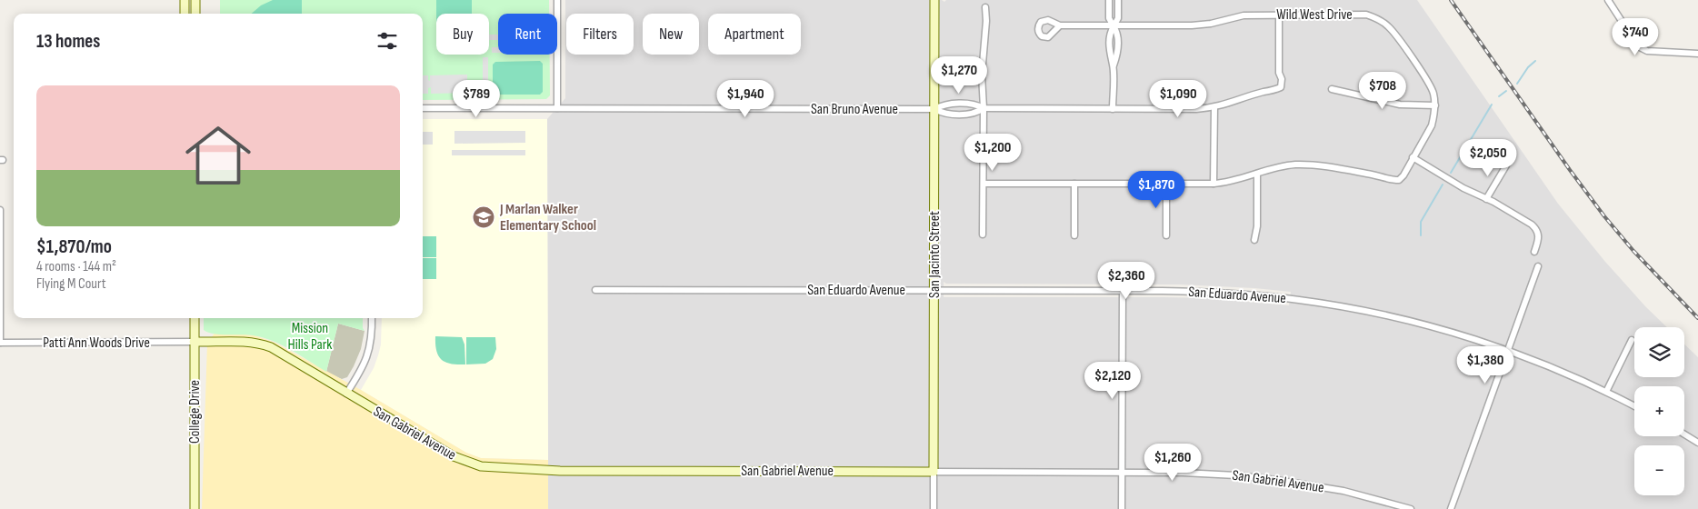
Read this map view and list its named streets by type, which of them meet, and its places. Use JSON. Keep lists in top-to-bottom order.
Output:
{
  "streets": {
    "street": [
      "Wild West Drive",
      "San Bruno Avenue",
      "San Jacinto Street",
      "San Eduardo Avenue",
      "Patti Ann Woods Drive",
      "College Drive",
      "San Gabriel Avenue"
    ]
  },
  "crossings": [
    ["Wild West Drive", "San Bruno Avenue"],
    ["San Bruno Avenue", "San Jacinto Street"],
    ["San Jacinto Street", "San Eduardo Avenue"],
    ["San Jacinto Street", "San Gabriel Avenue"],
    ["Patti Ann Woods Drive", "College Drive"],
    ["Patti Ann Woods Drive", "San Gabriel Avenue"],
    ["College Drive", "San Gabriel Avenue"]
  ],
  "parks": ["Mission Hills Park"],
  "places": {
    "school or university": ["J Marlan Walker Elementary School"]
  },
  "page": {
    "chip": [
      "Buy",
      "Rent",
      "Filters",
      "New",
      "Apartment"
    ],
    "heading": "13 homes",
    "price": [
      "$740",
      "$1,270",
      "$708",
      "$789",
      "$1,940",
      "$1,090",
      "$1,200",
      "$2,050",
      "$1,870",
      "$2,360",
      "$1,380",
      "$2,120",
      "$1,260"
    ],
    "list": [
      {
        "name": "$1,870/mo",
        "note": "4 rooms · 144 m² · Flying M Court"
      }
    ],
    "map_buttons": ["+", "−"]
  }
}
